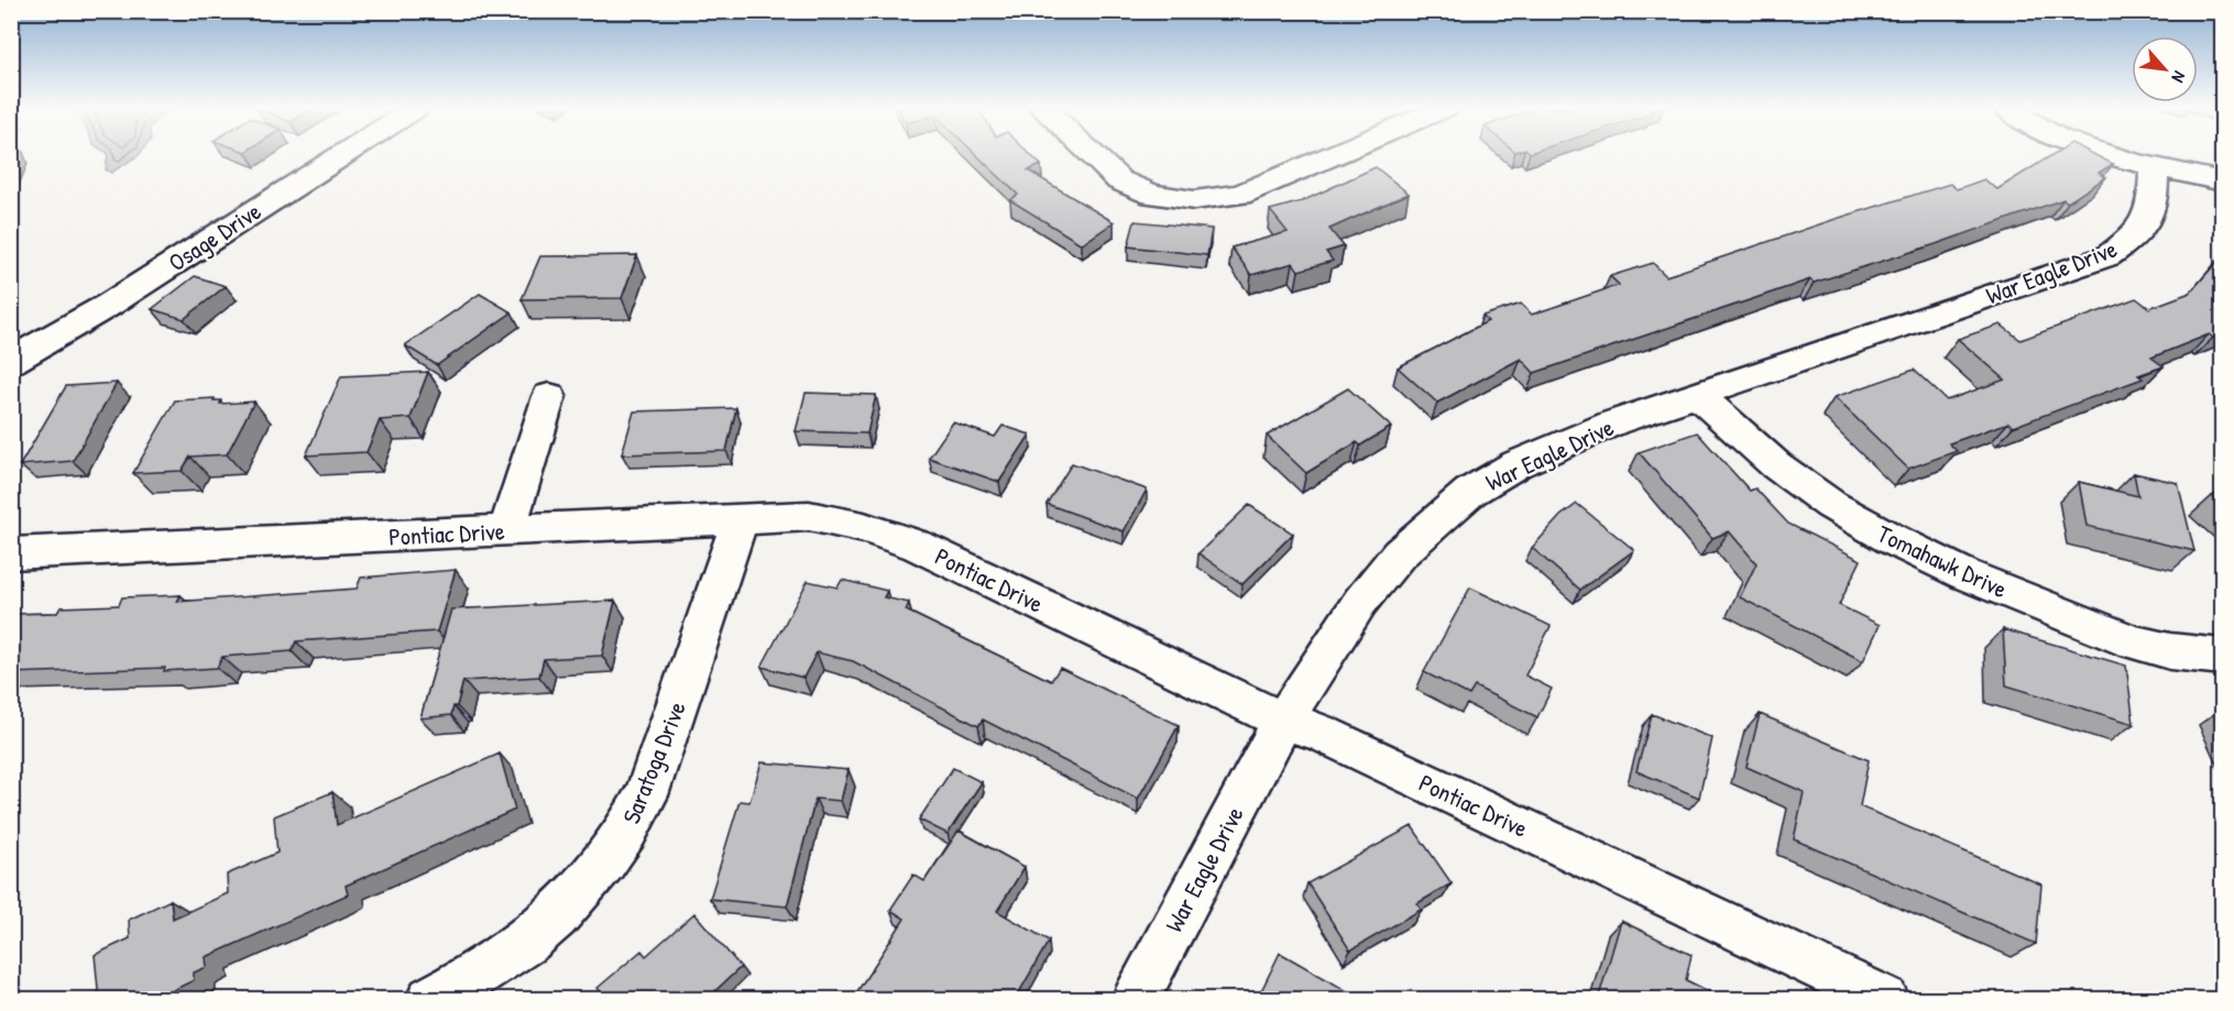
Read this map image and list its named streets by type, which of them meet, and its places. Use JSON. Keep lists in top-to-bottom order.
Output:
{
  "streets": {
    "street": [
      "Osage Drive",
      "War Eagle Drive",
      "Pontiac Drive",
      "Tomahawk Drive",
      "Saratoga Drive"
    ]
  },
  "crossings": [
    ["War Eagle Drive", "Pontiac Drive"],
    ["War Eagle Drive", "Tomahawk Drive"],
    ["Pontiac Drive", "Saratoga Drive"]
  ],
  "north": "bottom right"
}
